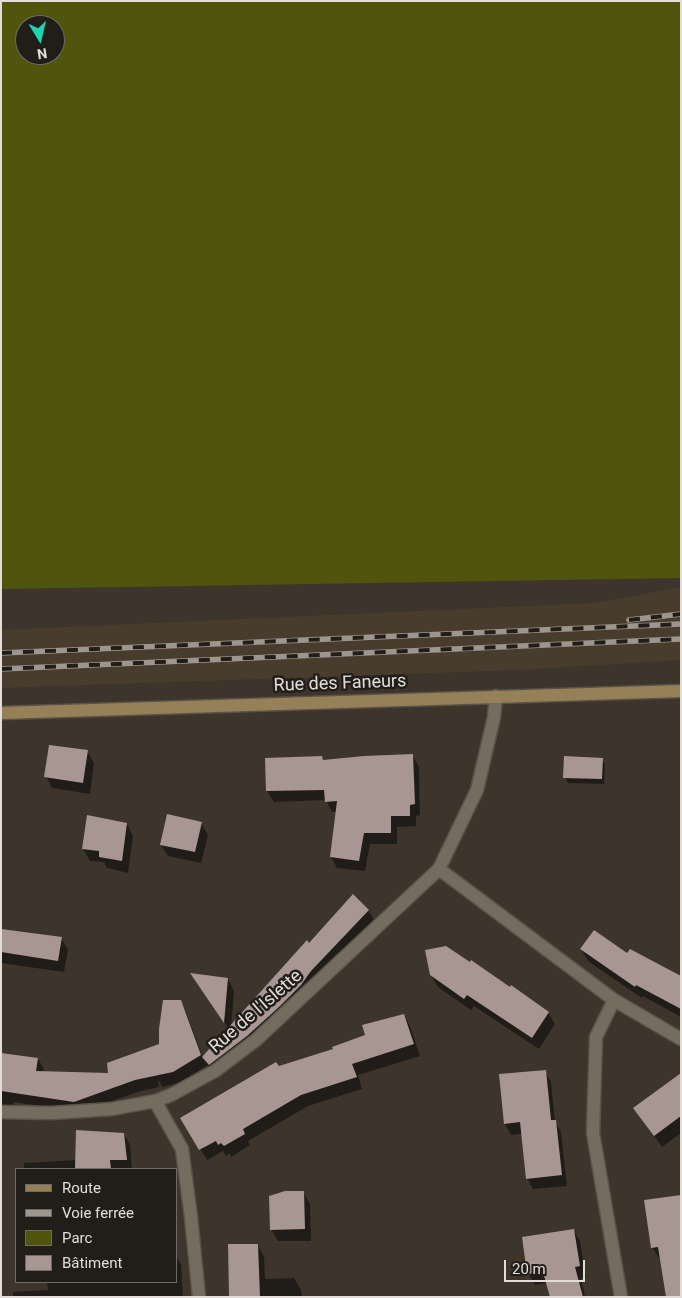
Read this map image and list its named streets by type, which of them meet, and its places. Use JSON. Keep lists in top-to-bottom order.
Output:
{
  "streets": {
    "street": ["Rue des Faneurs", "Rue de l'Islette"]
  },
  "crossings": [
    ["Rue des Faneurs", "Rue de l'Islette"]
  ],
  "legend": [
    "Route",
    "Voie ferrée",
    "Parc",
    "Bâtiment"
  ],
  "scale_bar": "20 m",
  "north": "bottom"
}
